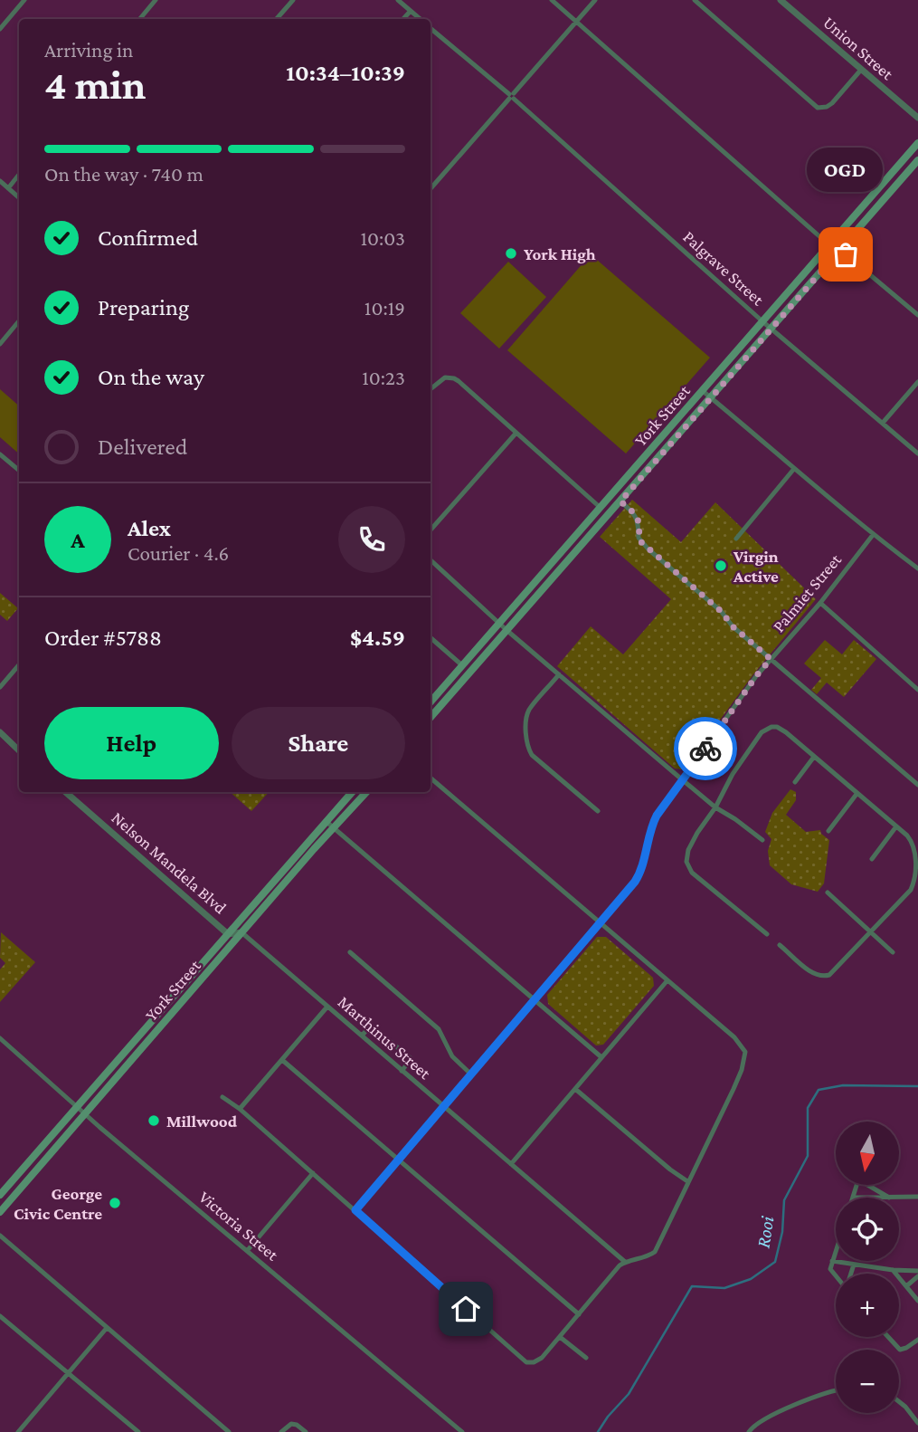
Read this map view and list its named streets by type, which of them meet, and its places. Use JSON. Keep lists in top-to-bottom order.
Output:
{
  "streets": {
    "main road": ["York Street"],
    "street": [
      "Union Street",
      "Palgrave Street",
      "Palmiet Street",
      "Nelson Mandela Blvd",
      "Marthinus Street",
      "Victoria Street"
    ]
  },
  "crossings": [
    ["Palgrave Street", "York Street"],
    ["York Street", "Nelson Mandela Blvd"],
    ["York Street", "Marthinus Street"],
    ["York Street", "Victoria Street"],
    ["Palmiet Street", "Marthinus Street"]
  ],
  "water": ["Rooi"],
  "places": [
    "York High",
    "OGD",
    "Virgin Active",
    "Millwood",
    "George Civic Centre"
  ],
  "north": "bottom",
  "page": {
    "heading": ["4 min", "Arriving in", "10:34–10:39"],
    "panel": [
      "Alex",
      "Courier · 4.6",
      "Order #5788",
      "$4.59"
    ],
    "bar": "On the way · 740 m",
    "bubble": "OGD",
    "list": [
      ["Confirmed", "10:03"],
      ["Preparing", "10:19"],
      ["On the way", "10:23"],
      "Delivered"
    ],
    "round": "A",
    "buttons": ["Help", "Share"],
    "map_buttons": ["+", "−"]
  }
}
